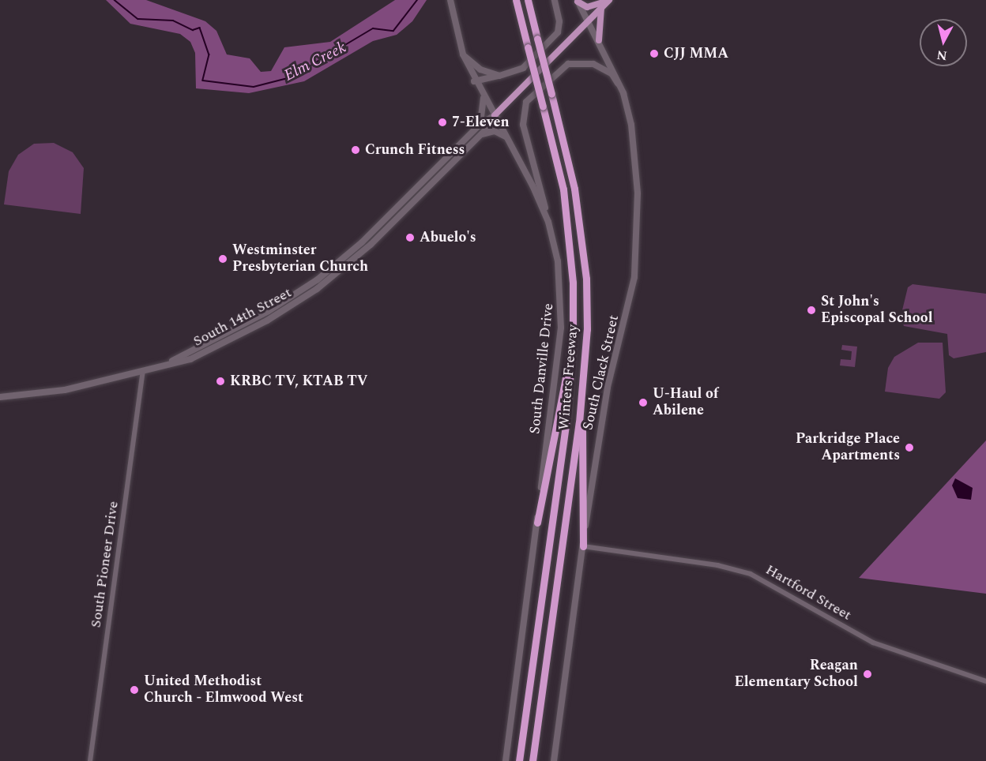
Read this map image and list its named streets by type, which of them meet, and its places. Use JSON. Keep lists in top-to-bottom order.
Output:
{
  "streets": {
    "highway": ["Winters Freeway"],
    "main road": ["South 14th Street", "South Danville Drive", "South Clack Street"],
    "street": ["South Pioneer Drive", "Hartford Street"]
  },
  "crossings": [
    ["South 14th Street", "South Danville Drive"],
    ["South 14th Street", "South Pioneer Drive"],
    ["South Clack Street", "Hartford Street"]
  ],
  "water": ["Elm Creek"],
  "places": [
    "CJJ MMA",
    "7-Eleven",
    "Crunch Fitness",
    "Abuelo's",
    "Westminster Presbyterian Church",
    "St John's Episcopal School",
    "KRBC TV, KTAB TV",
    "U-Haul of Abilene",
    "Parkridge Place Apartments",
    "Reagan Elementary School",
    "United Methodist Church - Elmwood West"
  ],
  "north": "bottom"
}
